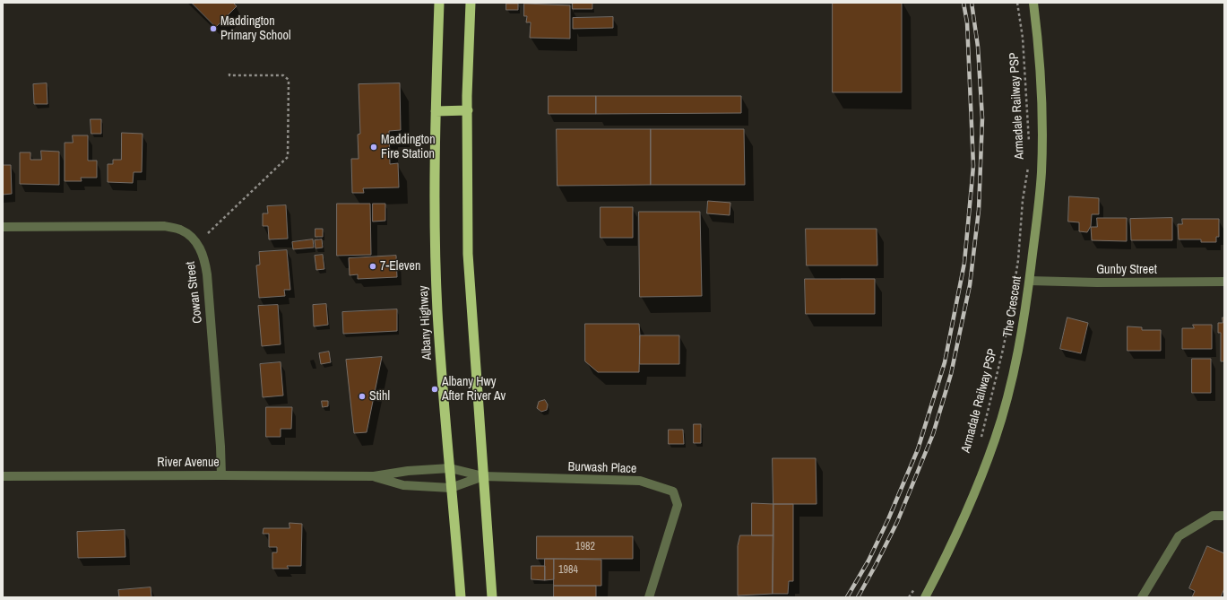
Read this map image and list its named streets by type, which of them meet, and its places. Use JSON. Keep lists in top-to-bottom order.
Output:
{
  "streets": {
    "highway": ["Albany Highway"],
    "main road": ["The Crescent"],
    "street": [
      "Gunby Street",
      "Cowan Street",
      "River Avenue",
      "Burwash Place"
    ],
    "path": ["Armadale Railway PSP"]
  },
  "crossings": [
    ["Gunby Street", "The Crescent"],
    ["Cowan Street", "River Avenue"],
    ["Albany Highway", "River Avenue"],
    ["River Avenue", "Burwash Place"]
  ],
  "places": [
    "Maddington Primary School",
    "Maddington Fire Station",
    "7-Eleven",
    "Albany Hwy After River Av",
    "Stihl"
  ],
  "house_numbers": ["1982", "1984"]
}
